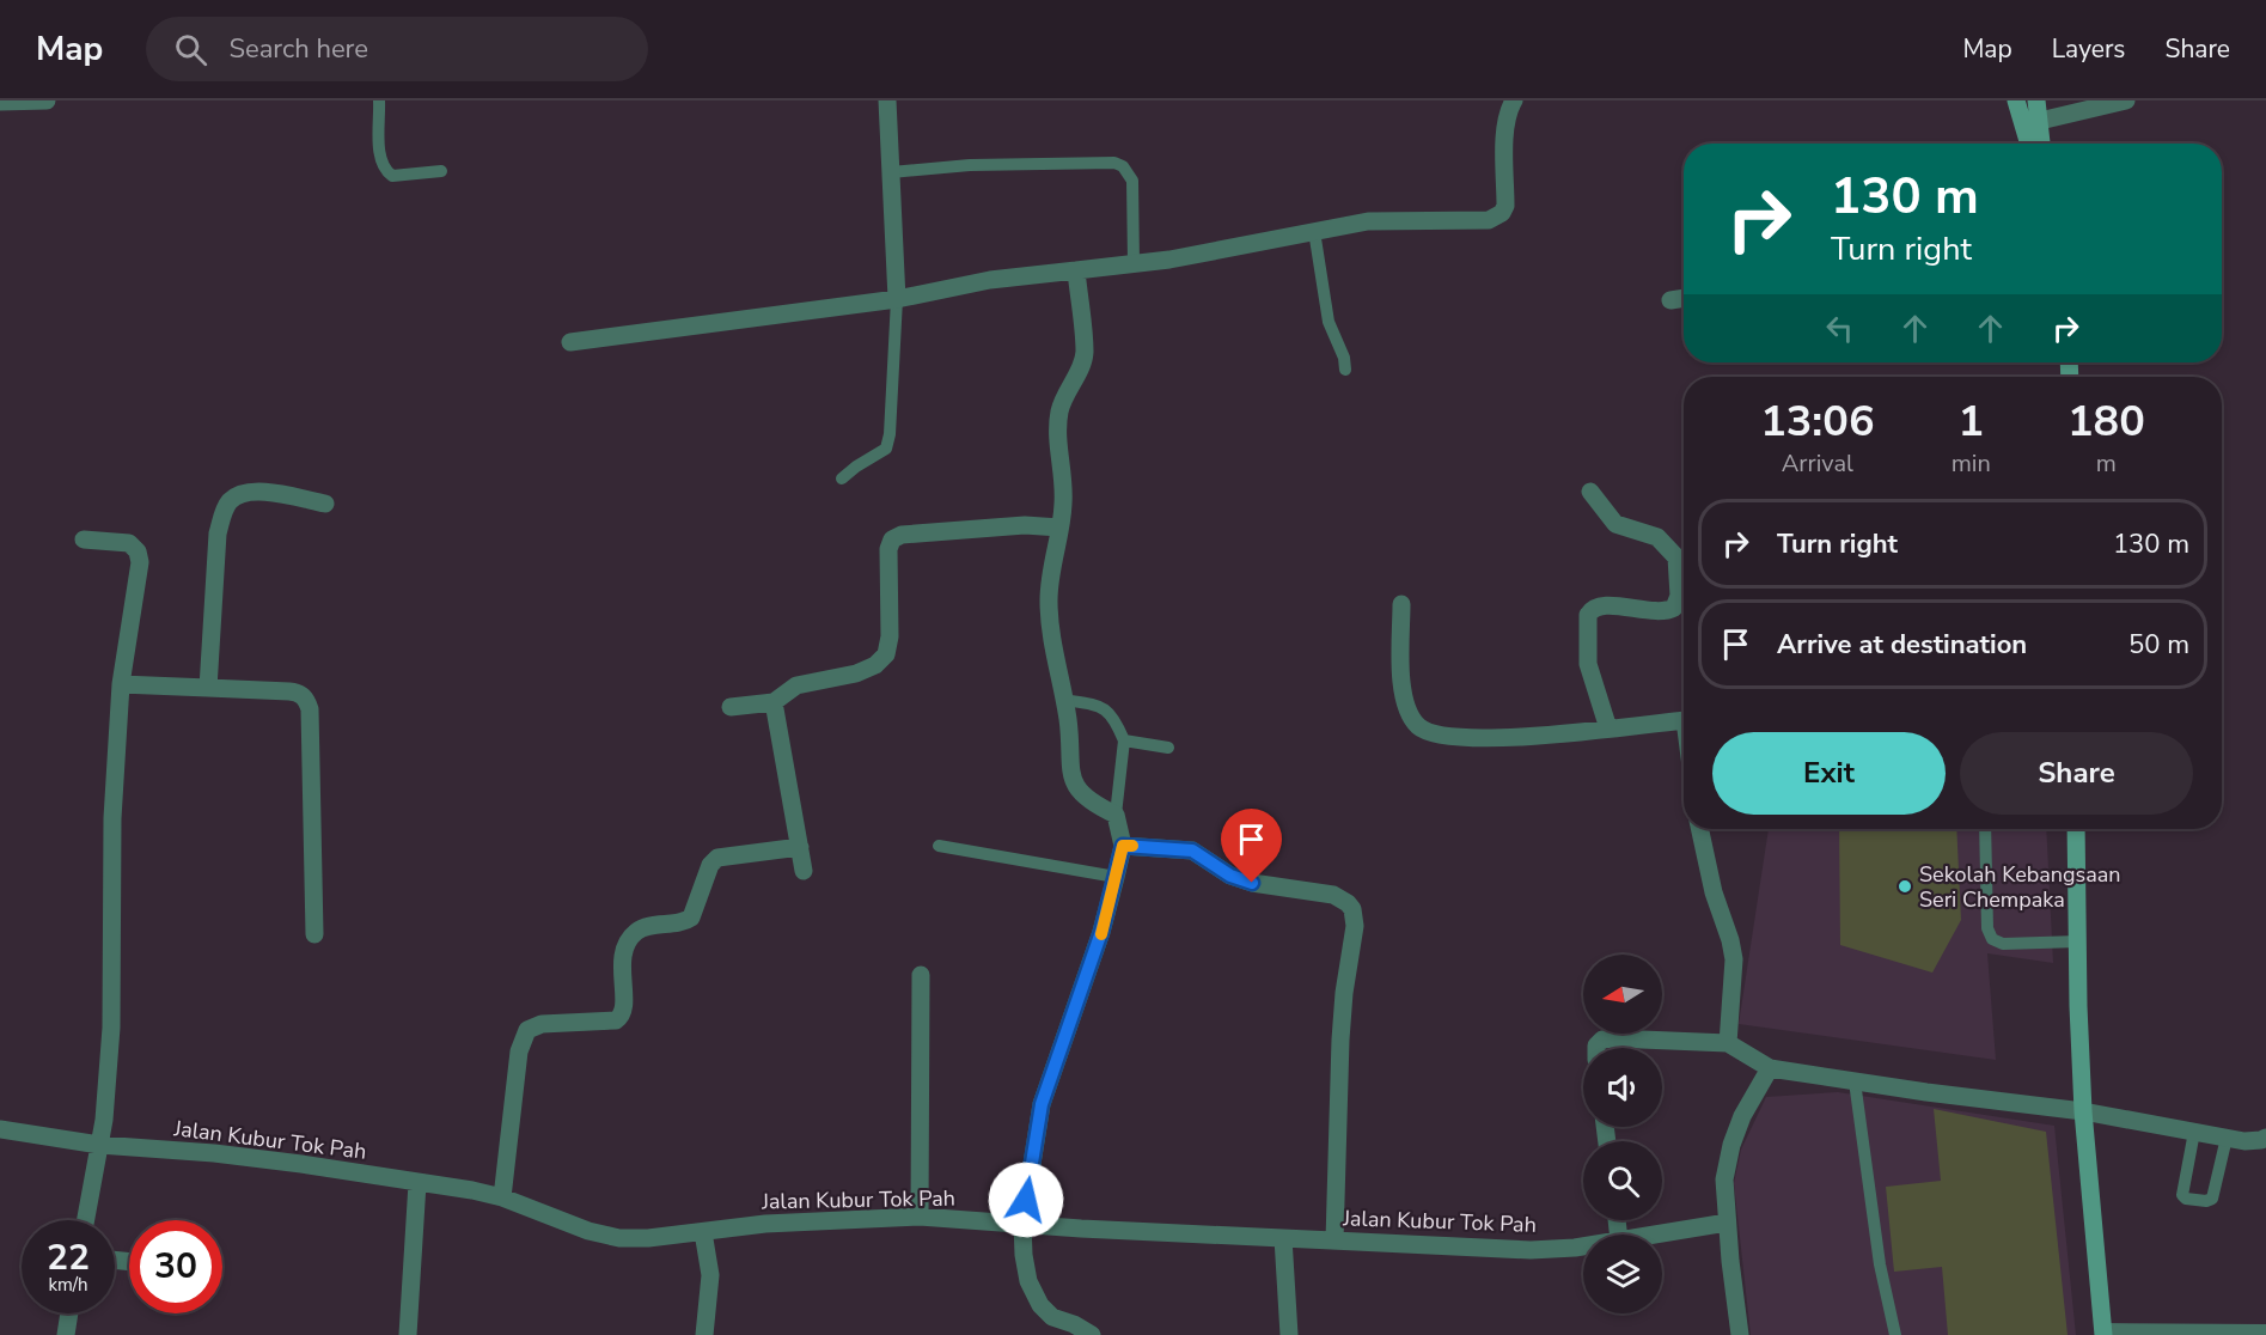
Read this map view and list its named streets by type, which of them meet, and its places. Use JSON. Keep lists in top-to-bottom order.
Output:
{
  "streets": {
    "street": ["Jalan Kubur Tok Pah"]
  },
  "places": ["Sekolah Kebangsaan Seri Chempaka"],
  "north": "left",
  "page": {
    "header": "Map",
    "search": "Search here",
    "nav": ["Map", "Layers", "Share"],
    "turn": ["130 m", "Turn right"],
    "eta": [
      "13:06",
      "Arrival",
      "1",
      "min",
      "180",
      "m"
    ],
    "list": [
      {
        "name": "Turn right",
        "value": "130 m"
      },
      {
        "name": "Arrive at destination",
        "value": "50 m"
      }
    ],
    "buttons": ["Exit", "Share"],
    "speed": "22 km/h",
    "limit": "30"
  }
}
